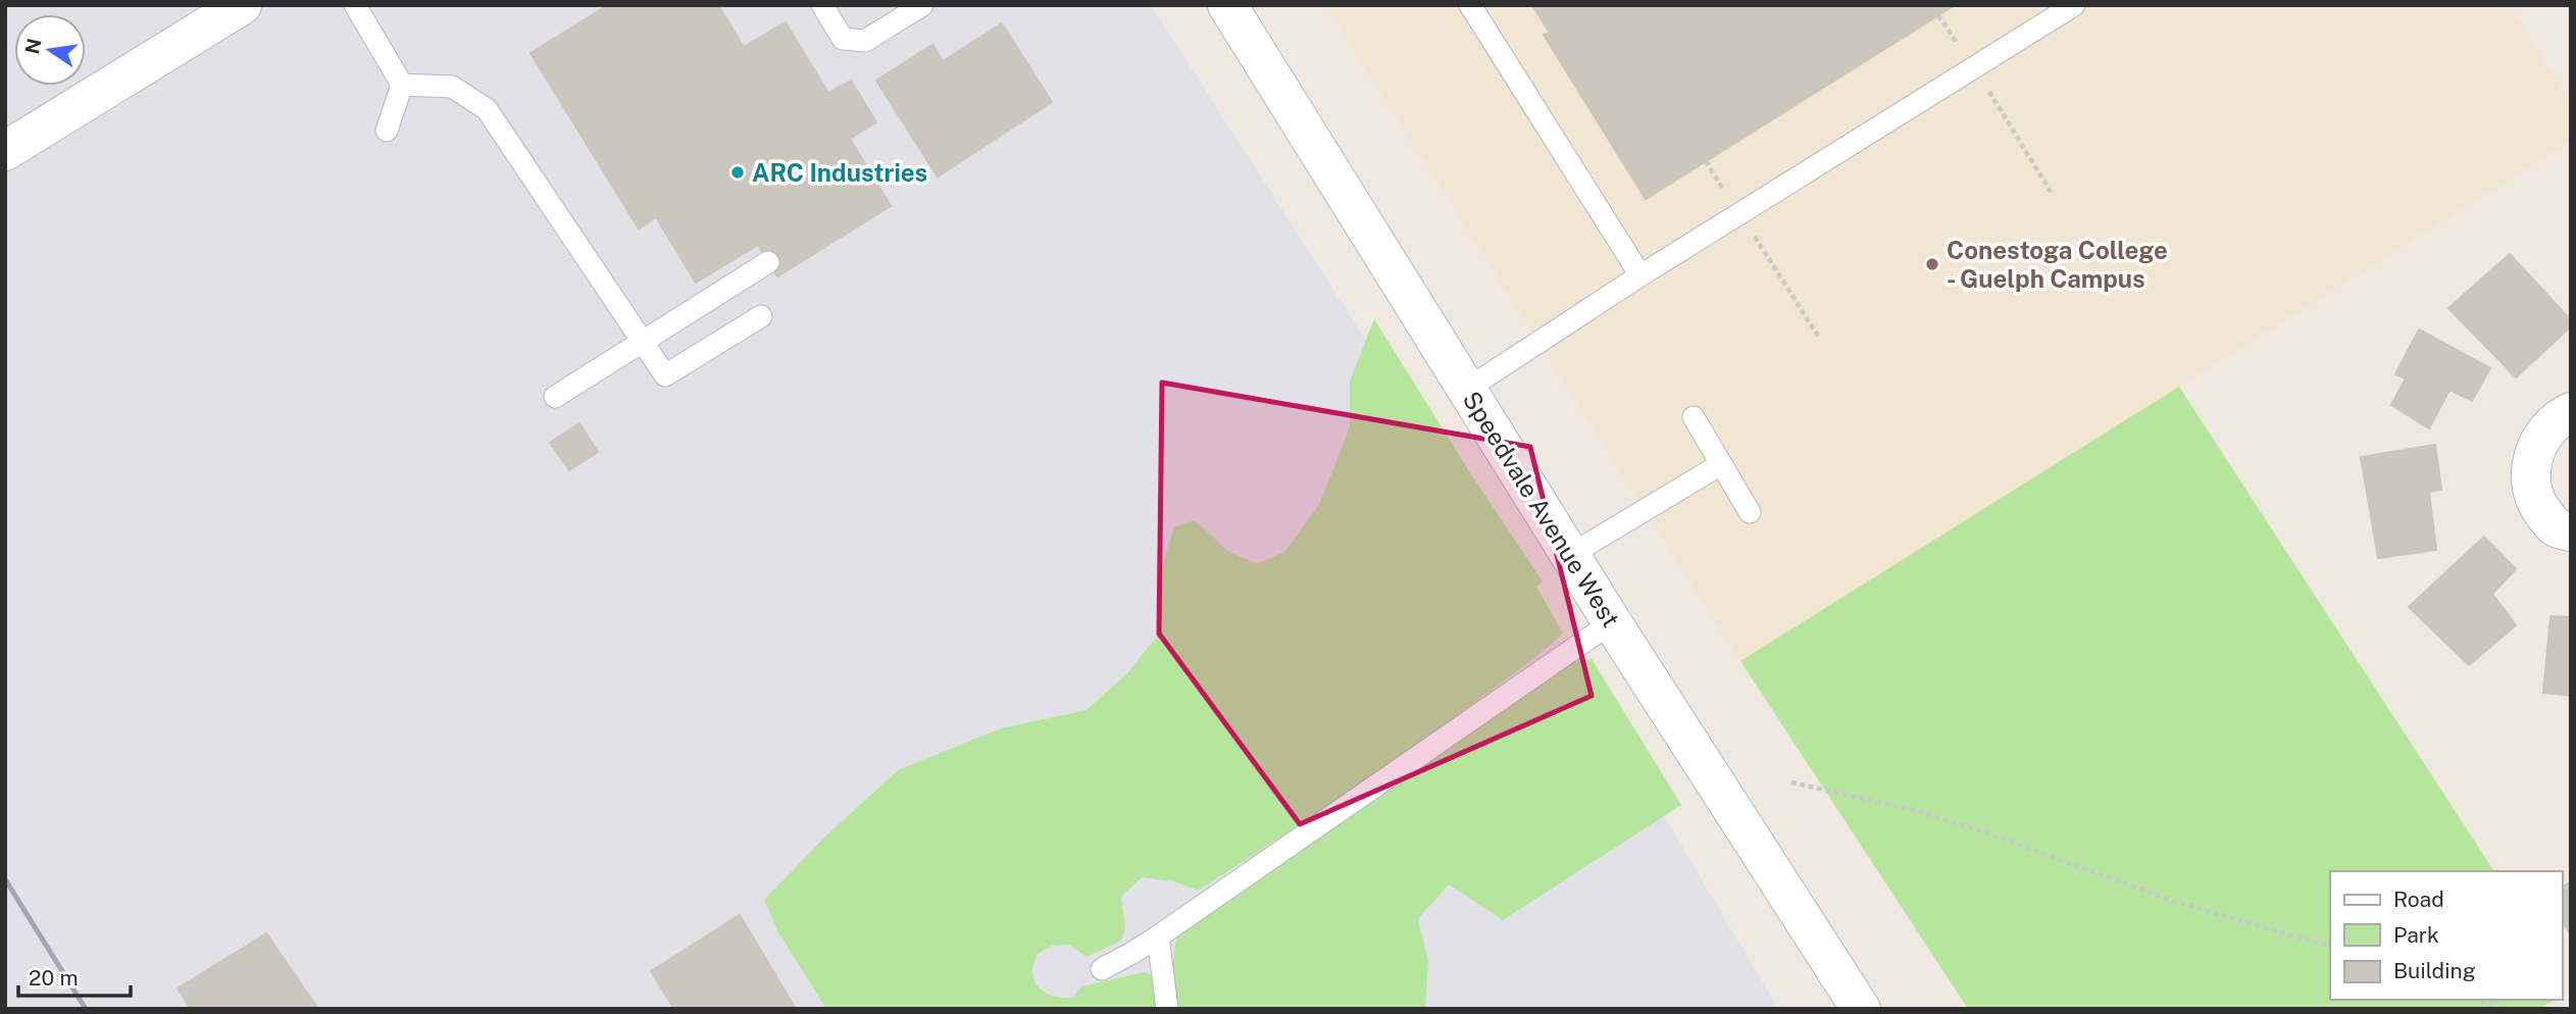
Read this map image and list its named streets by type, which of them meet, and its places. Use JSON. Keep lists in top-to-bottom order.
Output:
{
  "streets": {
    "main road": ["Speedvale Avenue West"]
  },
  "places": ["ARC Industries", "Conestoga College - Guelph Campus"],
  "legend": ["Road", "Park", "Building"],
  "scale_bar": "20 m",
  "north": "left"
}
